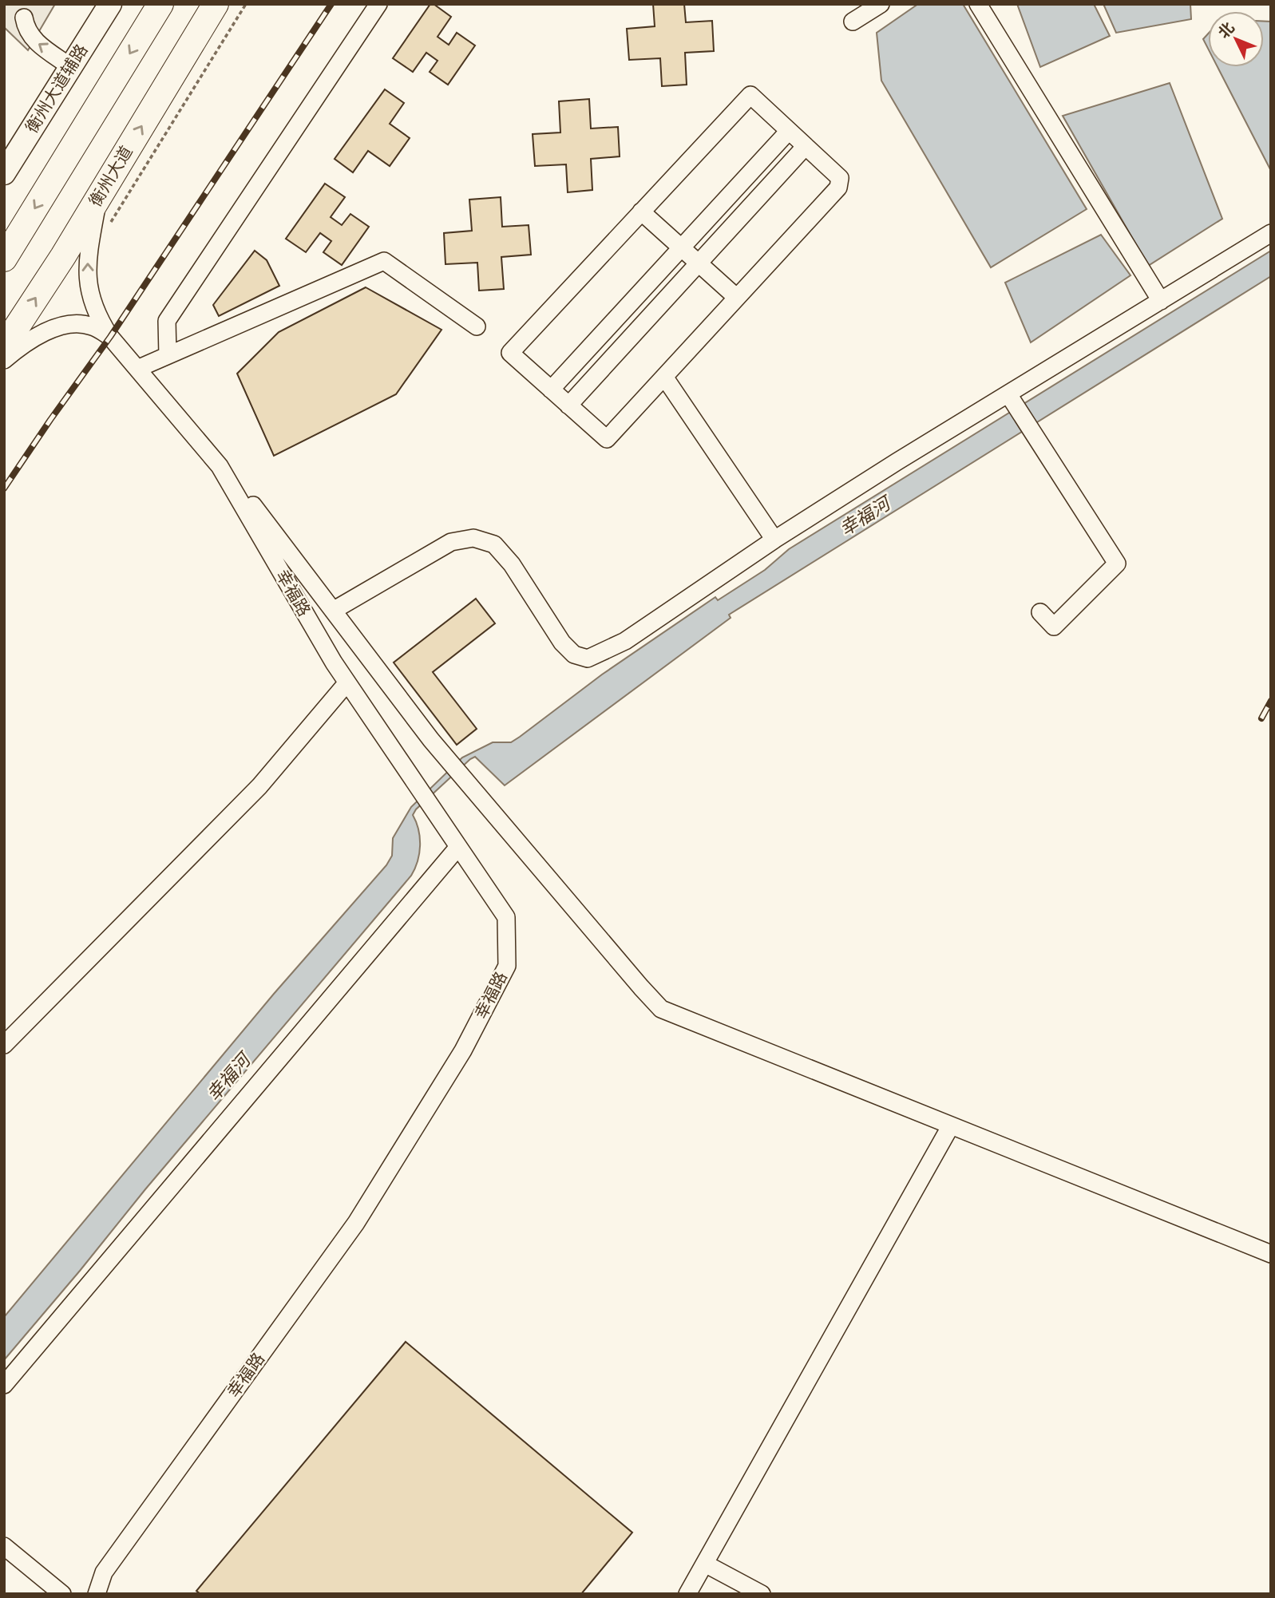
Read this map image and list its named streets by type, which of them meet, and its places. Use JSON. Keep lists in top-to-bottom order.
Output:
{
  "streets": {
    "highway": ["衡州大道"],
    "main road": ["衡州大道辅路"],
    "street": ["幸福路"]
  },
  "water": ["幸福河"],
  "north": "top left"
}
